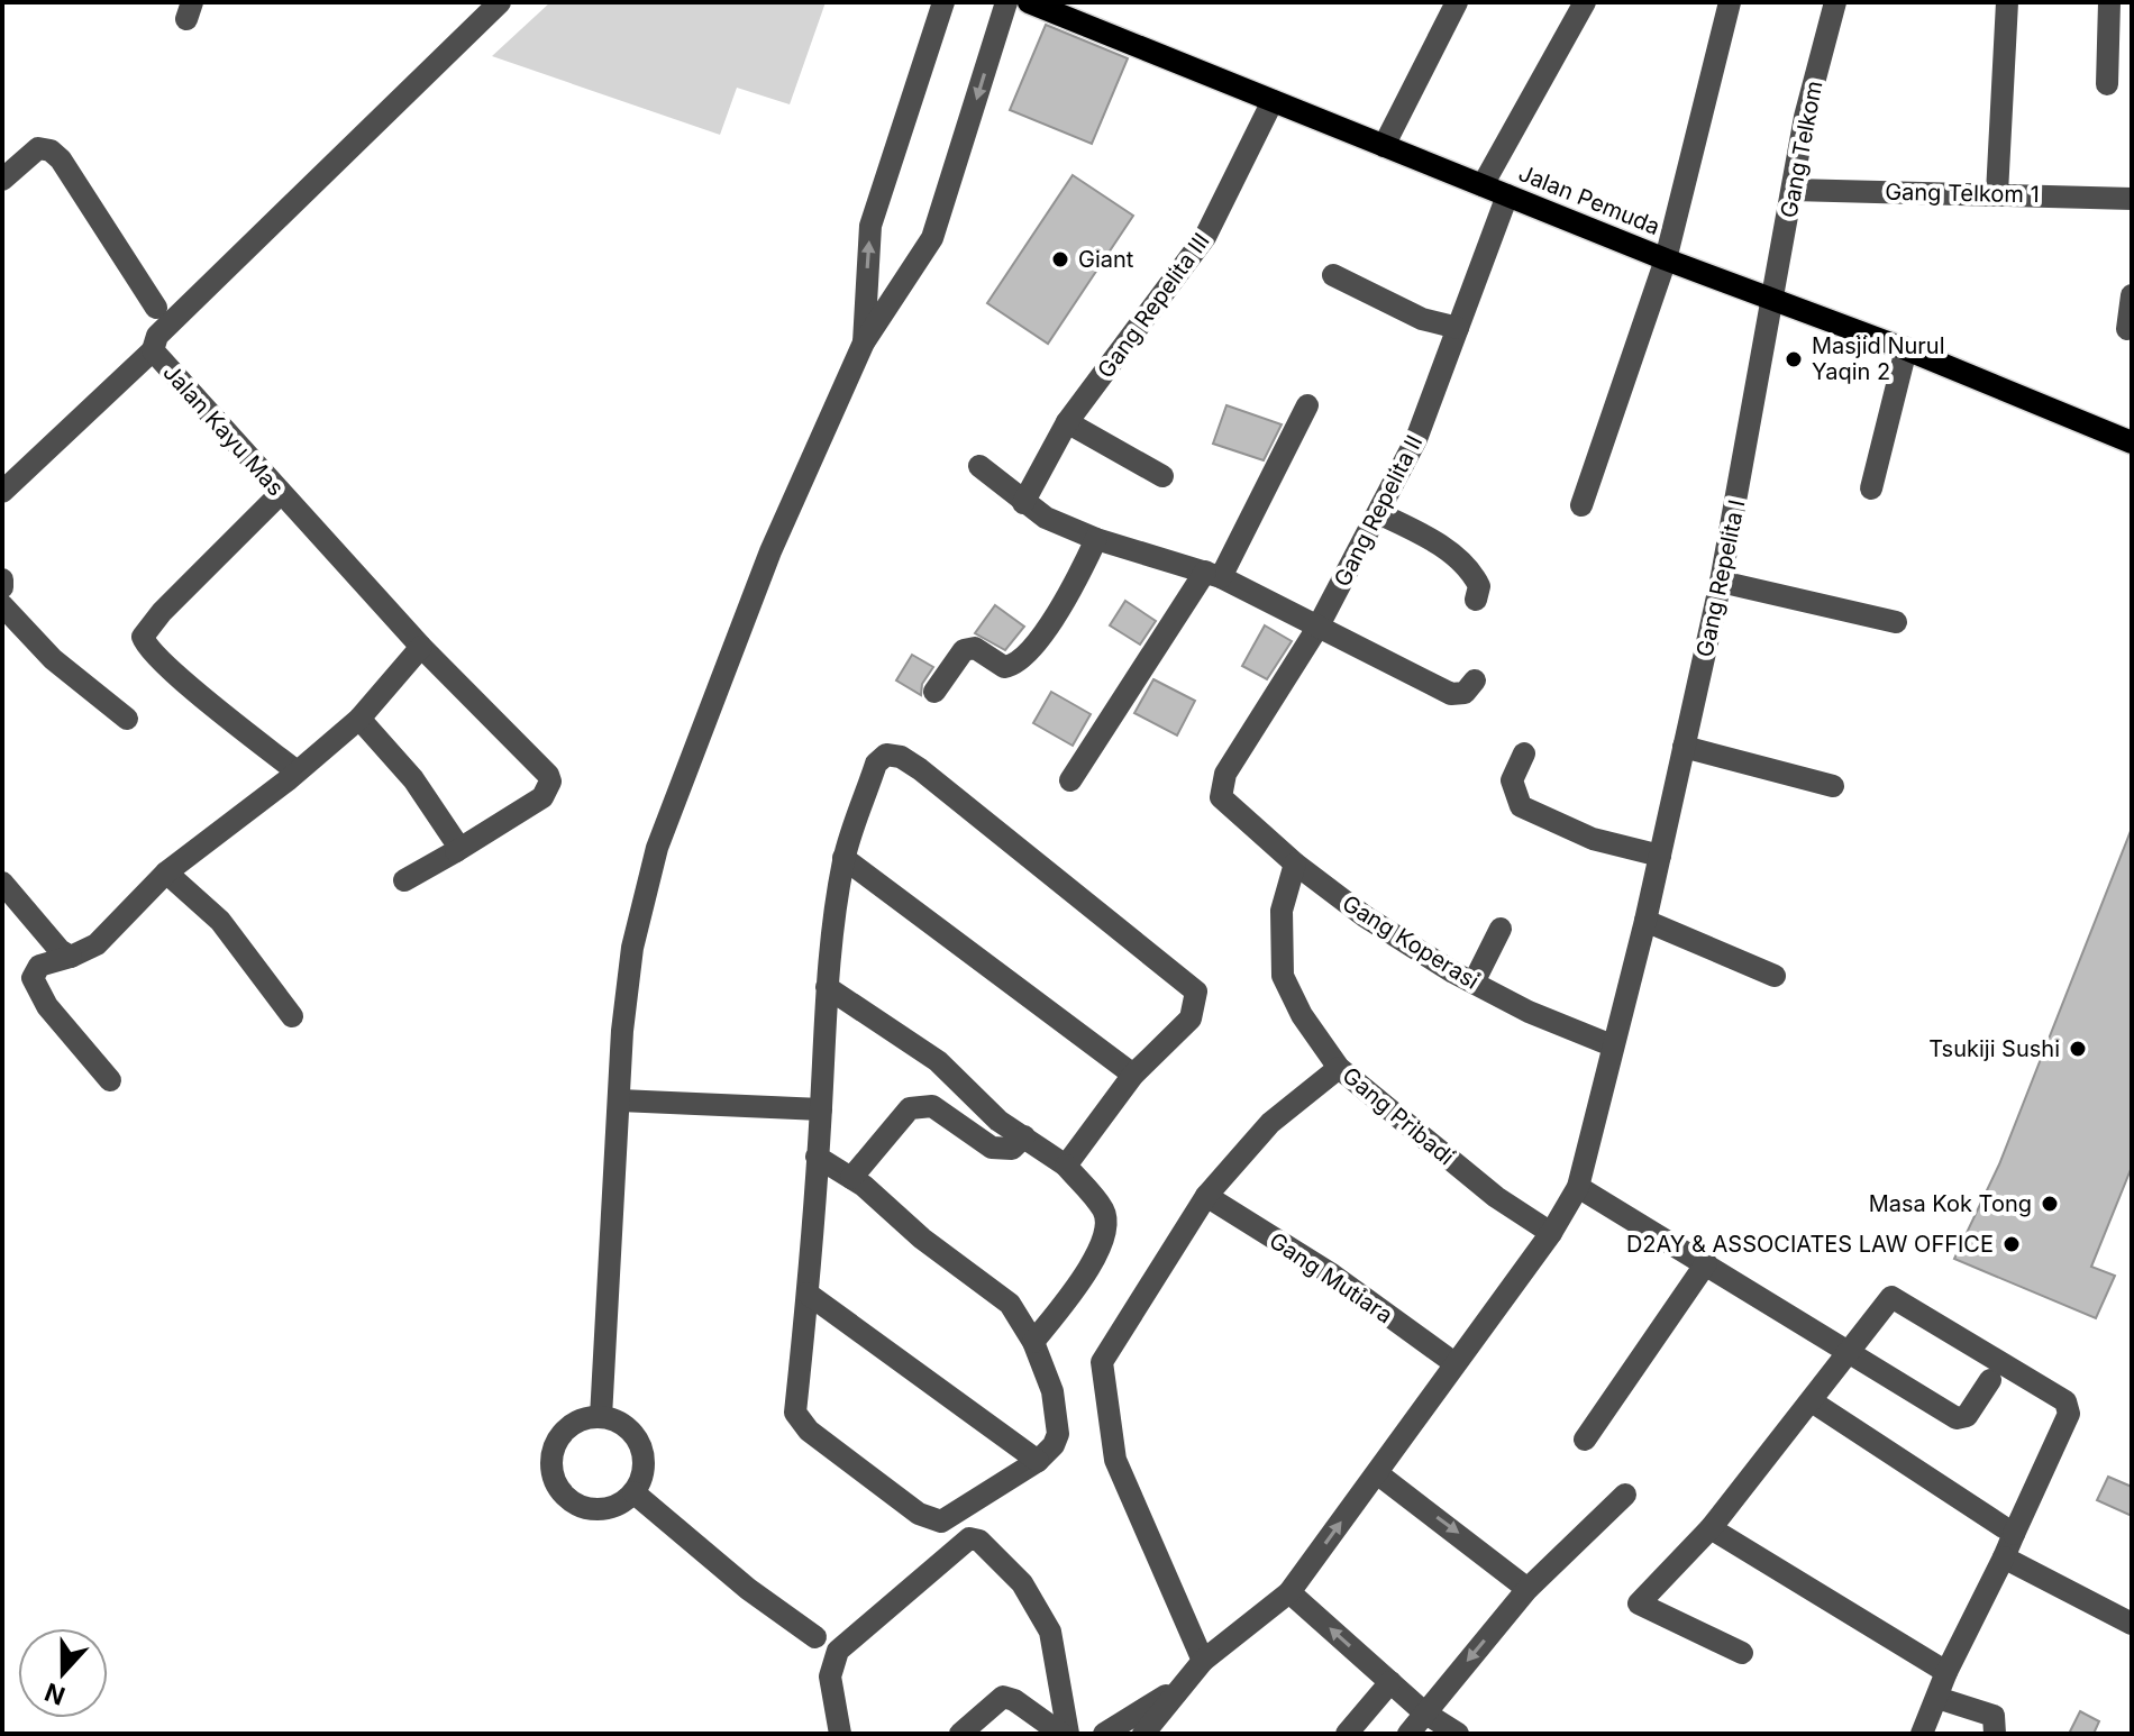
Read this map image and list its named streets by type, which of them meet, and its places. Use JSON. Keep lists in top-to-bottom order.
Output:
{
  "streets": {
    "main road": ["Jalan Pemuda"],
    "street": [
      "Gang Telkom",
      "Gang Telkom 1",
      "Gang Repelita III",
      "Jalan Kayu Mas",
      "Gang Repelita II",
      "Gang Repelita I",
      "Gang Koperasi",
      "Gang Pribadi",
      "Gang Mutiara"
    ]
  },
  "crossings": [
    ["Gang Telkom", "Gang Telkom 1"],
    ["Gang Telkom", "Jalan Pemuda"],
    ["Gang Telkom", "Gang Repelita I"],
    ["Jalan Pemuda", "Gang Repelita III"],
    ["Jalan Pemuda", "Gang Repelita II"],
    ["Jalan Pemuda", "Gang Repelita I"],
    ["Gang Repelita II", "Gang Koperasi"],
    ["Gang Repelita I", "Gang Koperasi"],
    ["Gang Repelita I", "Gang Pribadi"],
    ["Gang Repelita I", "Gang Mutiara"],
    ["Gang Koperasi", "Gang Pribadi"]
  ],
  "places": [
    "Giant",
    "Masjid Nurul Yaqin 2",
    "Tsukiji Sushi",
    "Masa Kok Tong",
    "D2AY & ASSOCIATES LAW OFFICE"
  ],
  "north": "bottom"
}
